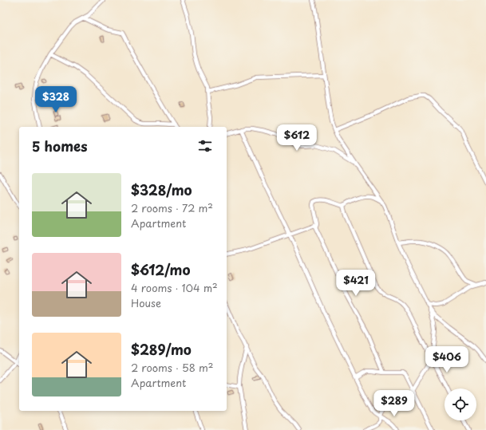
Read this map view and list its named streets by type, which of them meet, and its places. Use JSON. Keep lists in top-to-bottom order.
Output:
{
  "page": {
    "price": [
      "$328",
      "$612",
      "$421",
      "$406",
      "$289"
    ],
    "heading": "5 homes",
    "list": [
      {
        "name": "$328/mo",
        "note": "2 rooms · 72 m² · Apartment"
      },
      {
        "name": "$612/mo",
        "note": "4 rooms · 104 m² · House"
      },
      {
        "name": "$289/mo",
        "note": "2 rooms · 58 m² · Apartment"
      }
    ]
  }
}
